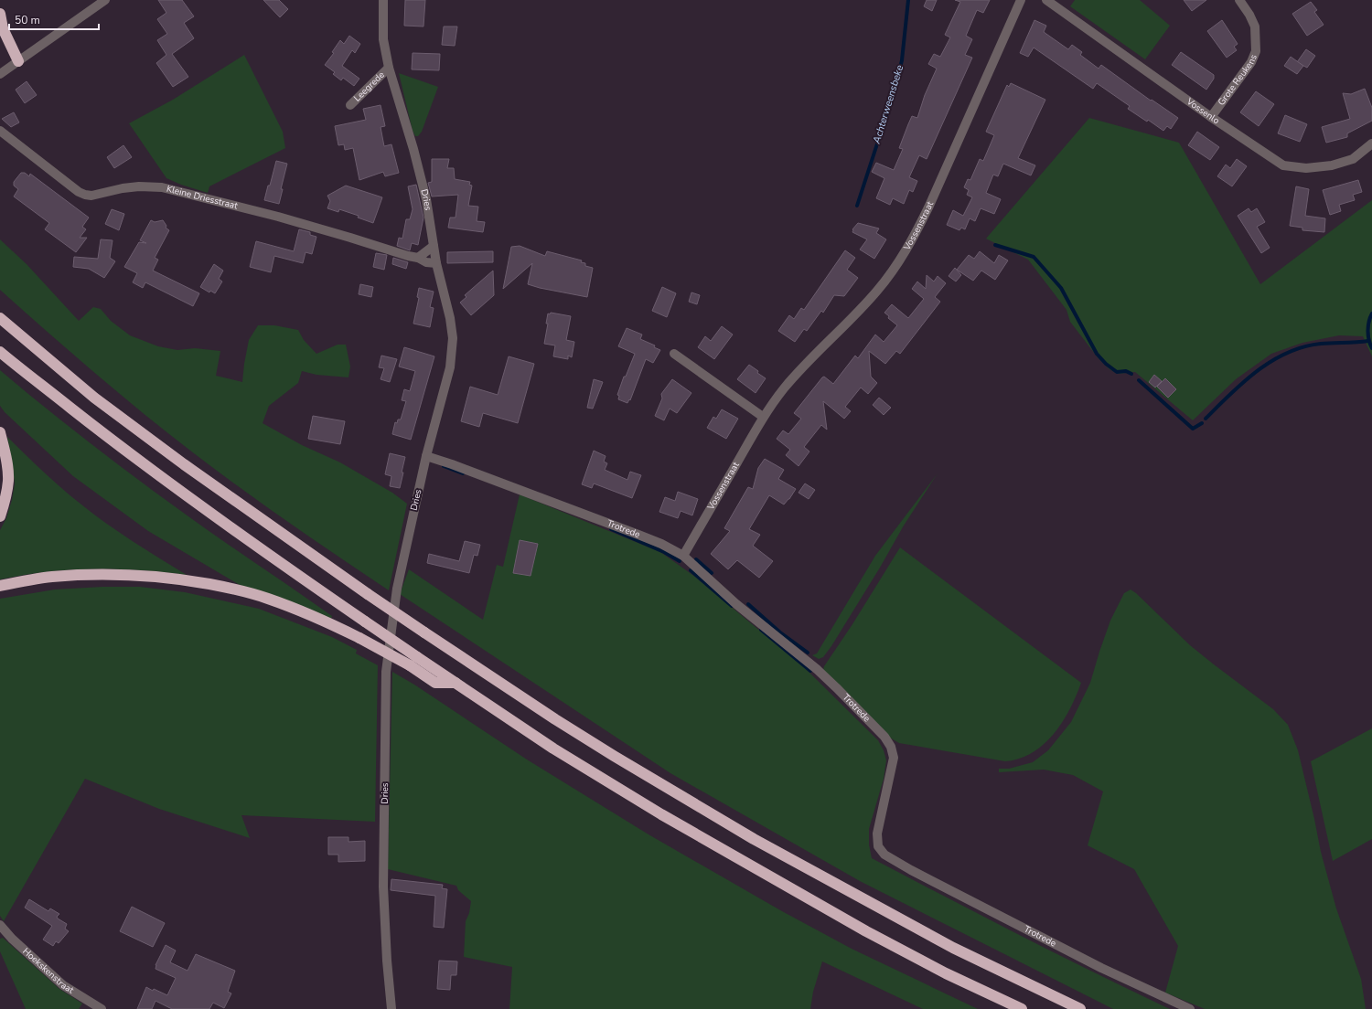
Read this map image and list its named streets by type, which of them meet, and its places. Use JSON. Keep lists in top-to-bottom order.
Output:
{
  "streets": {
    "street": [
      "Grote Reukens",
      "Leegrede",
      "Vossenlo",
      "Kleine Driesstraat",
      "Dries",
      "Vossenstraat",
      "Trotrede",
      "Hoekskenstraat"
    ]
  },
  "crossings": [
    ["Grote Reukens", "Vossenlo"],
    ["Leegrede", "Dries"],
    ["Kleine Driesstraat", "Dries"],
    ["Dries", "Trotrede"],
    ["Vossenstraat", "Trotrede"]
  ],
  "water": ["Achterweensbeke"],
  "scale_bar": "50 m"
}
